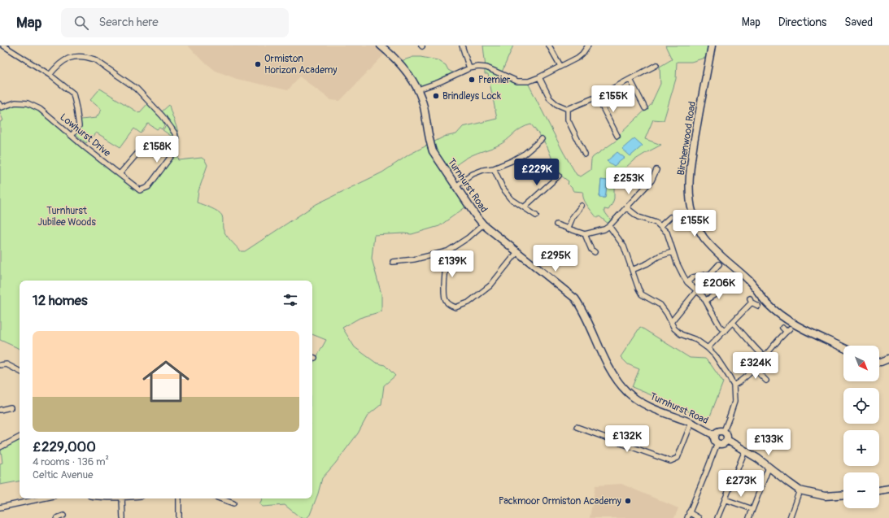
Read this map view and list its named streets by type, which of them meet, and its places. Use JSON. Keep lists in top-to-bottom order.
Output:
{
  "streets": {
    "street": ["Lowhurst Drive", "Birchenwood Road", "Turnhurst Road"]
  },
  "parks": ["Turnhurst Jubilee Woods"],
  "places": [
    "Ormiston Horizon Academy",
    "Premier",
    "Brindleys Lock",
    "Packmoor Ormiston Academy"
  ],
  "north": "bottom right",
  "page": {
    "header": "Map",
    "search": "Search here",
    "nav": ["Map", "Directions", "Saved"],
    "price": [
      "£155K",
      "£158K",
      "£229K",
      "£253K",
      "£155K",
      "£295K",
      "£139K",
      "£206K",
      "£324K",
      "£132K",
      "£133K",
      "£273K"
    ],
    "heading": "12 homes",
    "list": [
      {
        "name": "£229,000",
        "note": "4 rooms · 136 m² · Celtic Avenue"
      }
    ],
    "map_buttons": ["+", "−"]
  }
}
